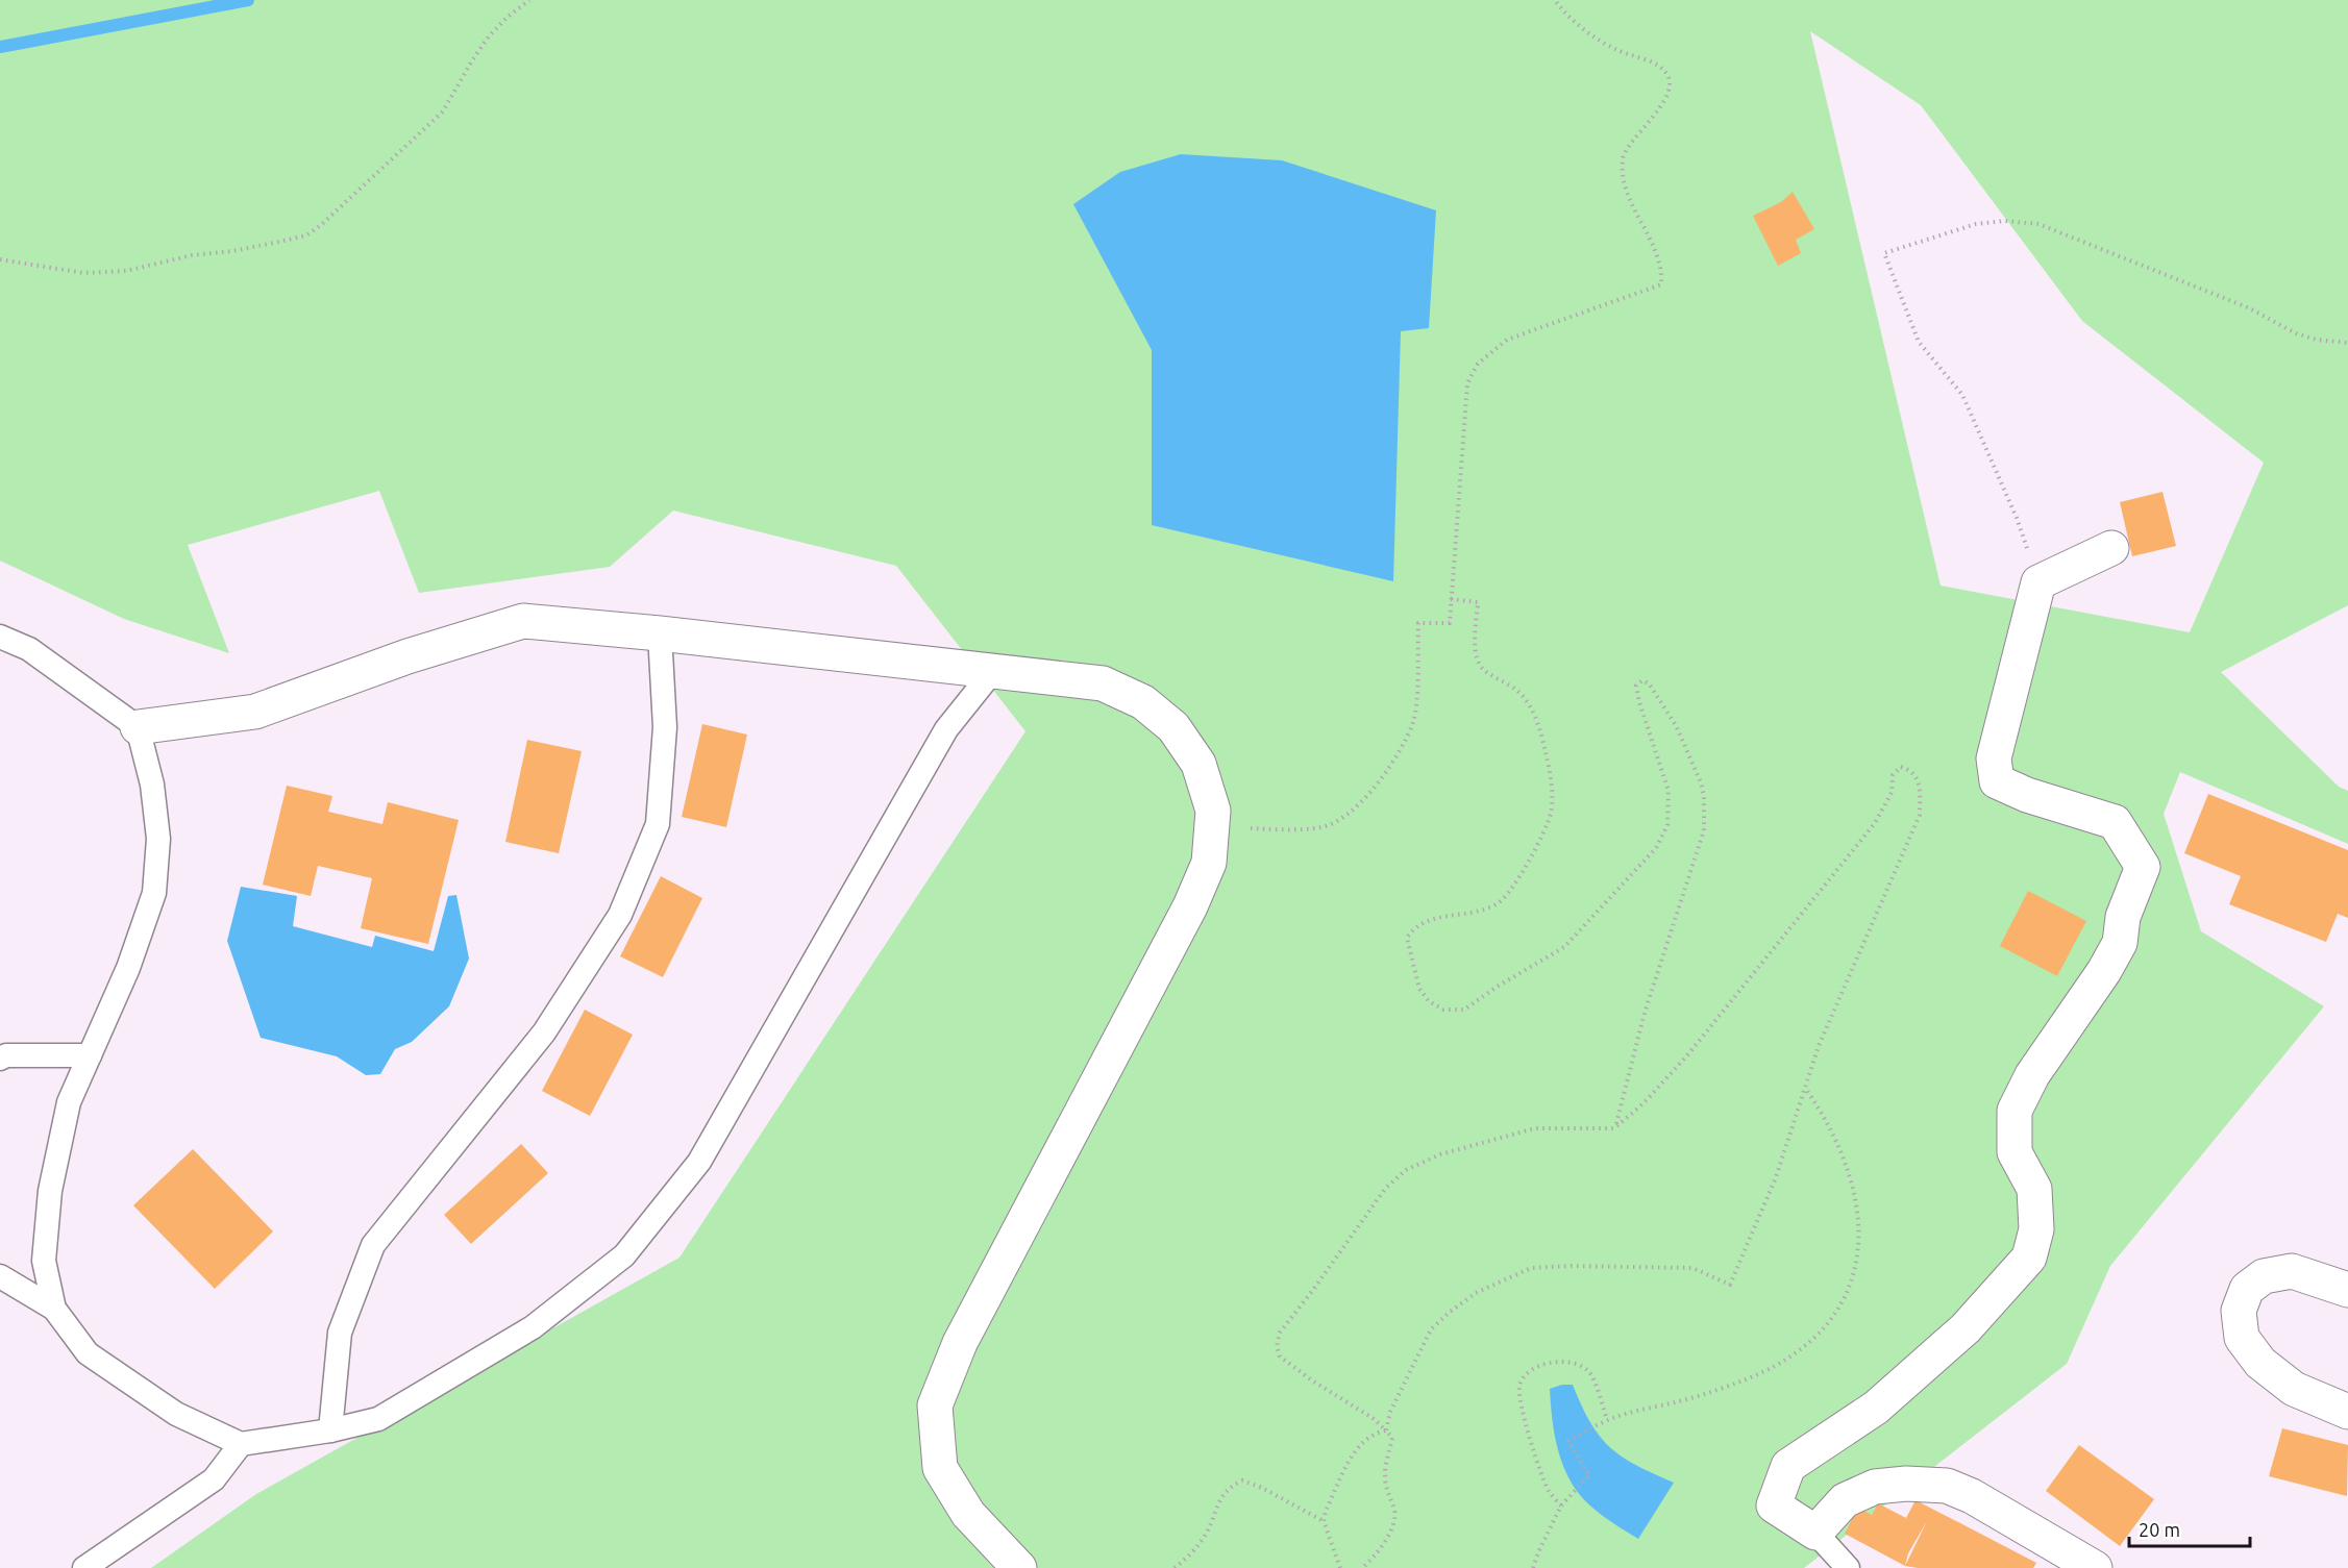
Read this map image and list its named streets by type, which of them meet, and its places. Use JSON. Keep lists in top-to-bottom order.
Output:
{
  "scale_bar": "20 m"
}
